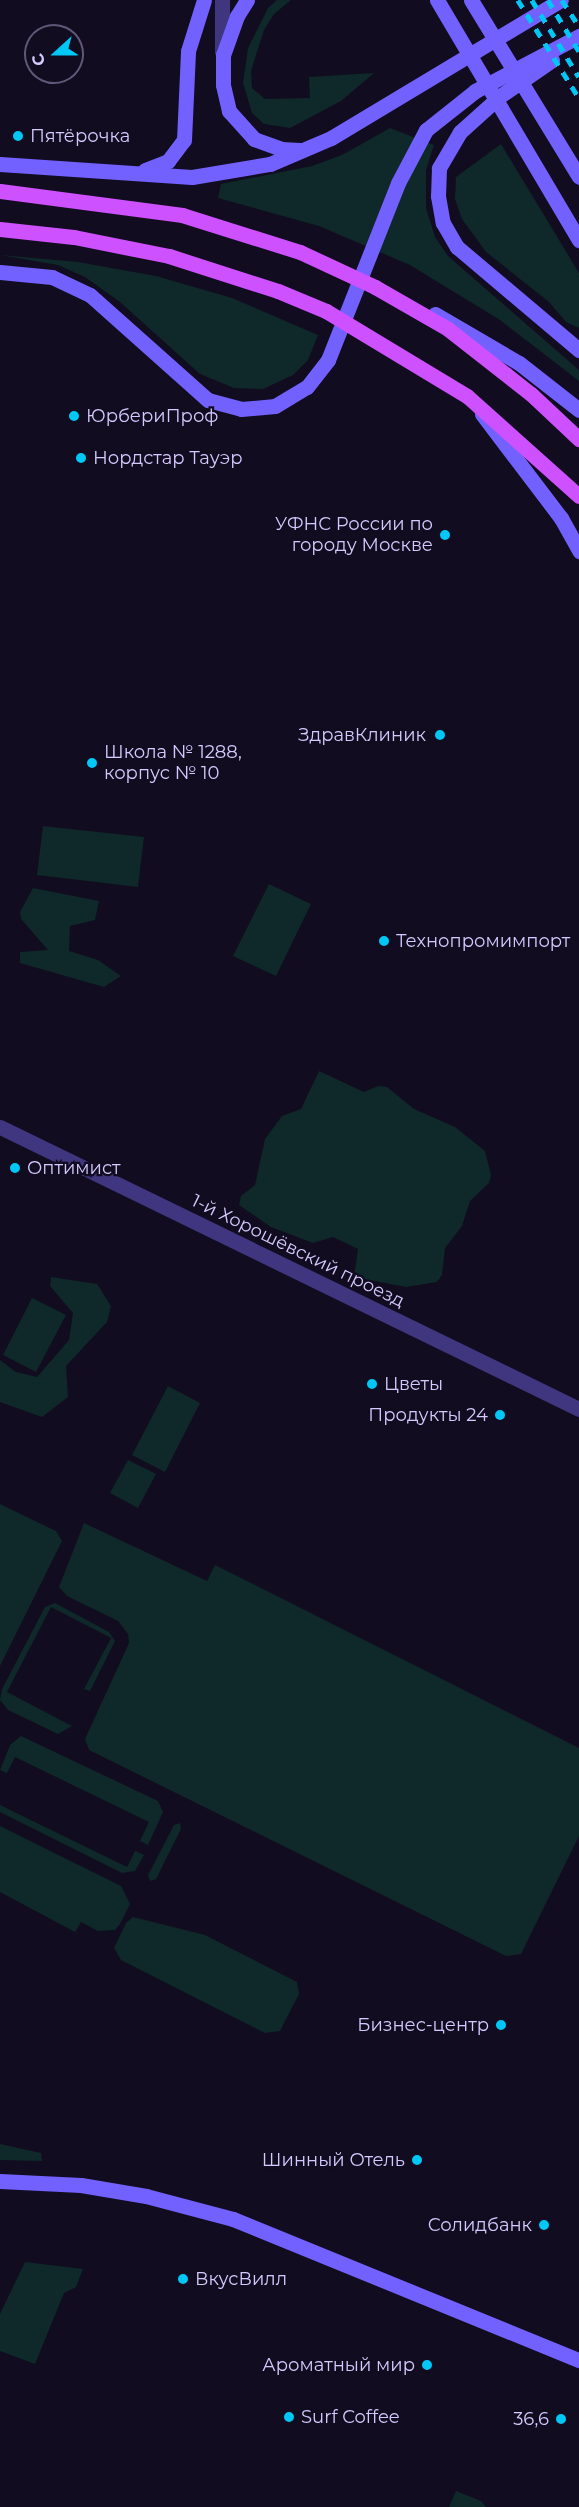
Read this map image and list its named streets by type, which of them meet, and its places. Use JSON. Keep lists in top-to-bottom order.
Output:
{
  "streets": {
    "street": ["1-й Хорошёвский проезд"]
  },
  "places": [
    "Пятёрочка",
    "ЮрбериПроф",
    "Нордстар Тауэр",
    "УФНС России по городу Москве",
    "ЗдравКлиник",
    "Школа № 1288, корпус № 10",
    "Технопромимпорт",
    "Оптимист",
    "Цветы",
    "Продукты 24",
    "Бизнес-центр",
    "Шинный Отель",
    "Солидбанк",
    "ВкусВилл",
    "Ароматный мир",
    "Surf Coffee",
    "36,6"
  ],
  "north": "left"
}
